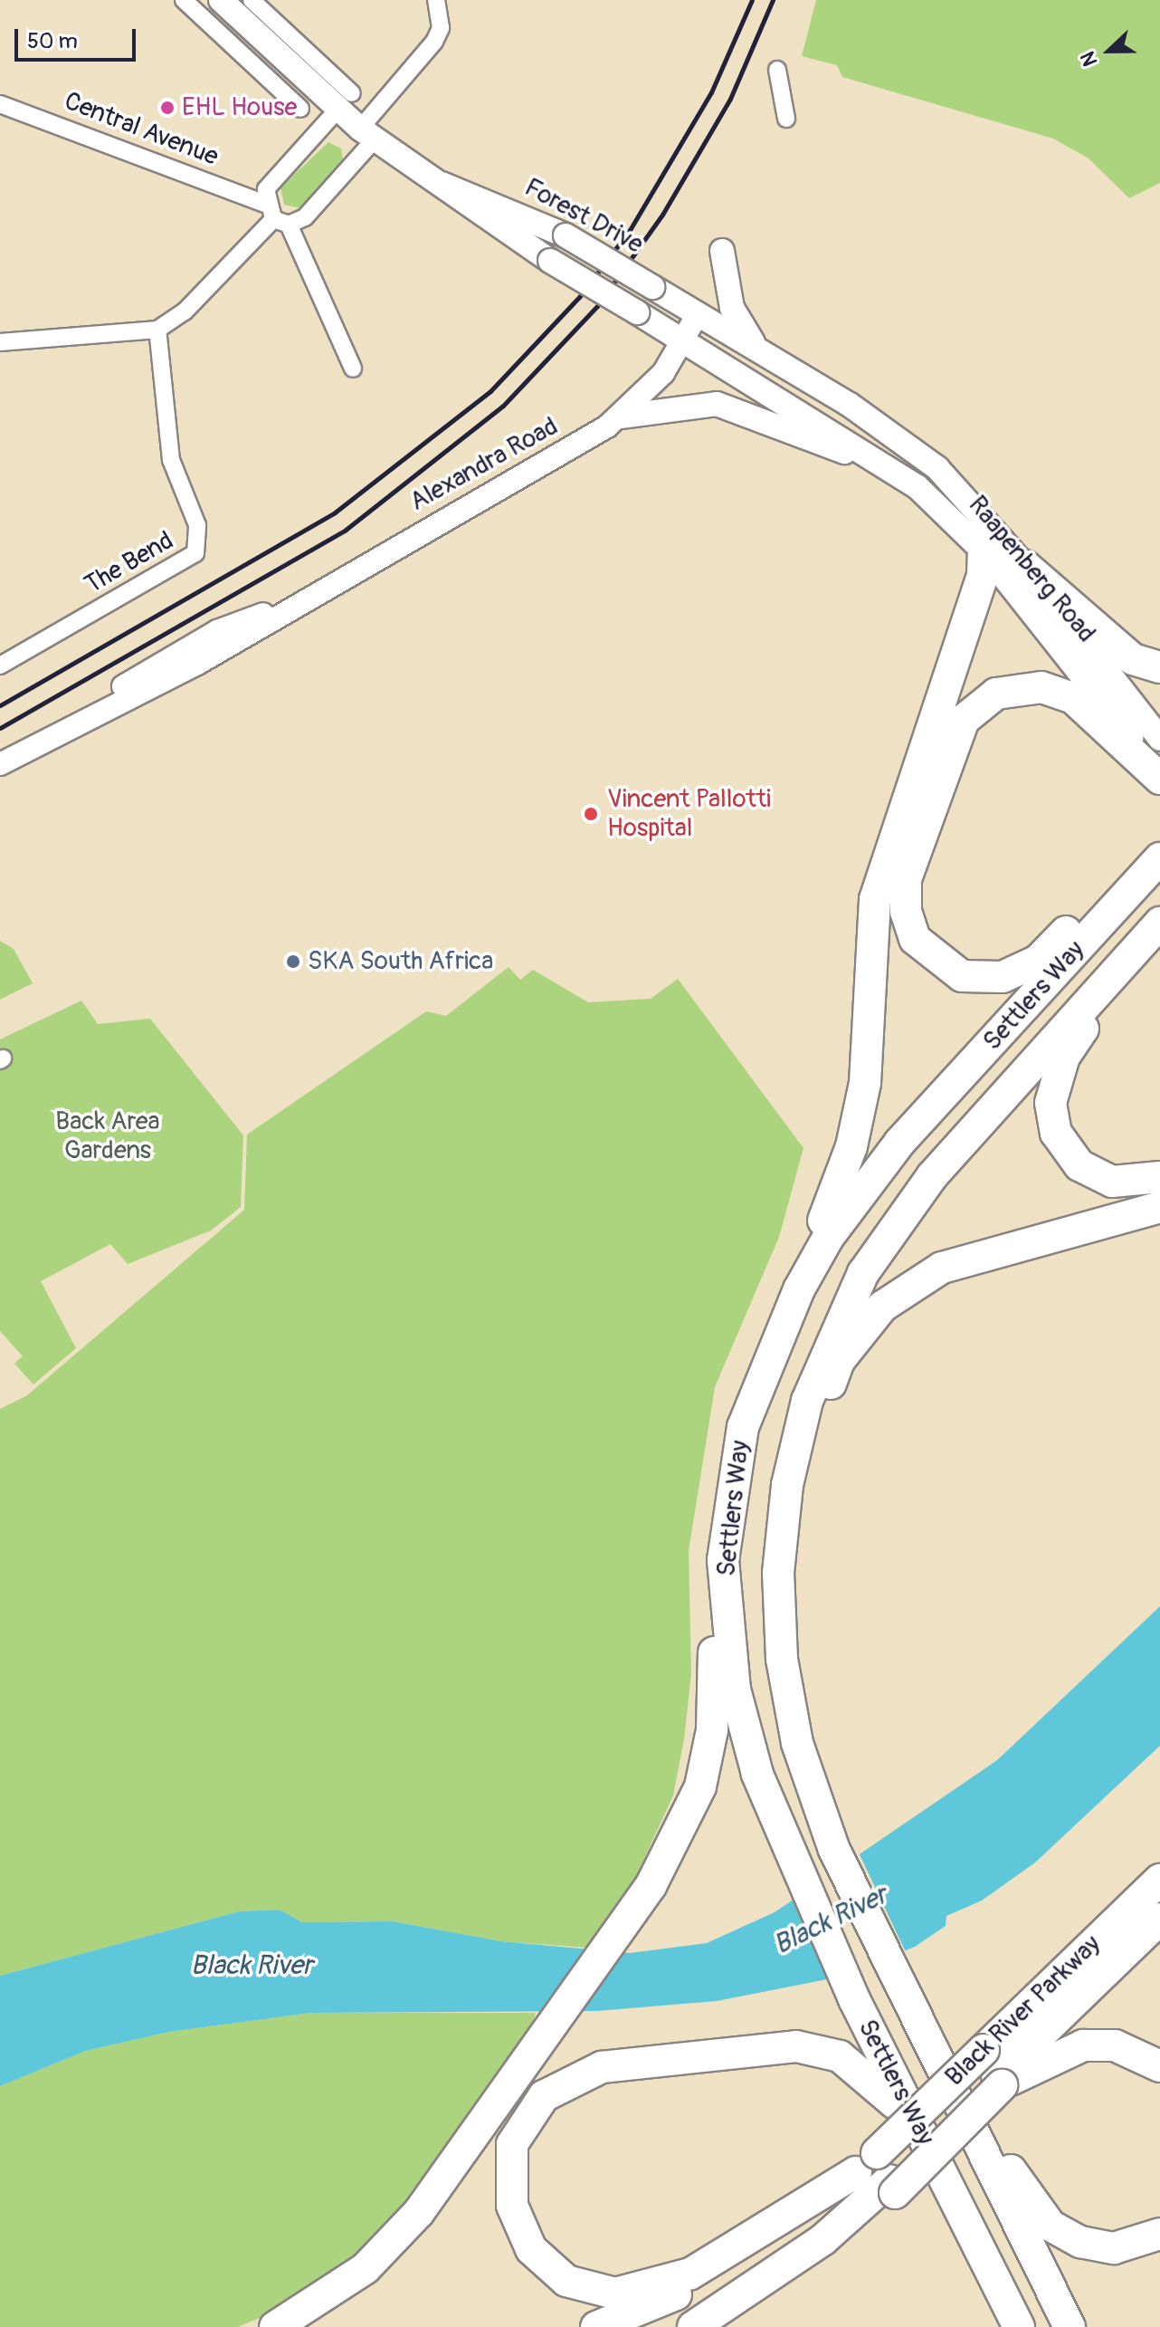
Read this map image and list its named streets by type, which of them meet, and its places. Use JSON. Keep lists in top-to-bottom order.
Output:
{
  "streets": {
    "highway": ["Settlers Way", "Black River Parkway"],
    "main road": ["Forest Drive", "Raapenberg Road"],
    "street": ["Central Avenue", "Alexandra Road", "The Bend"]
  },
  "crossings": [
    ["Forest Drive", "Alexandra Road"],
    ["Forest Drive", "Raapenberg Road"],
    ["Alexandra Road", "Raapenberg Road"]
  ],
  "water": ["Black River"],
  "parks": ["Back Area Gardens"],
  "places": ["EHL House", "Vincent Pallotti Hospital", "SKA South Africa"],
  "scale_bar": "50 m",
  "north": "left"
}
